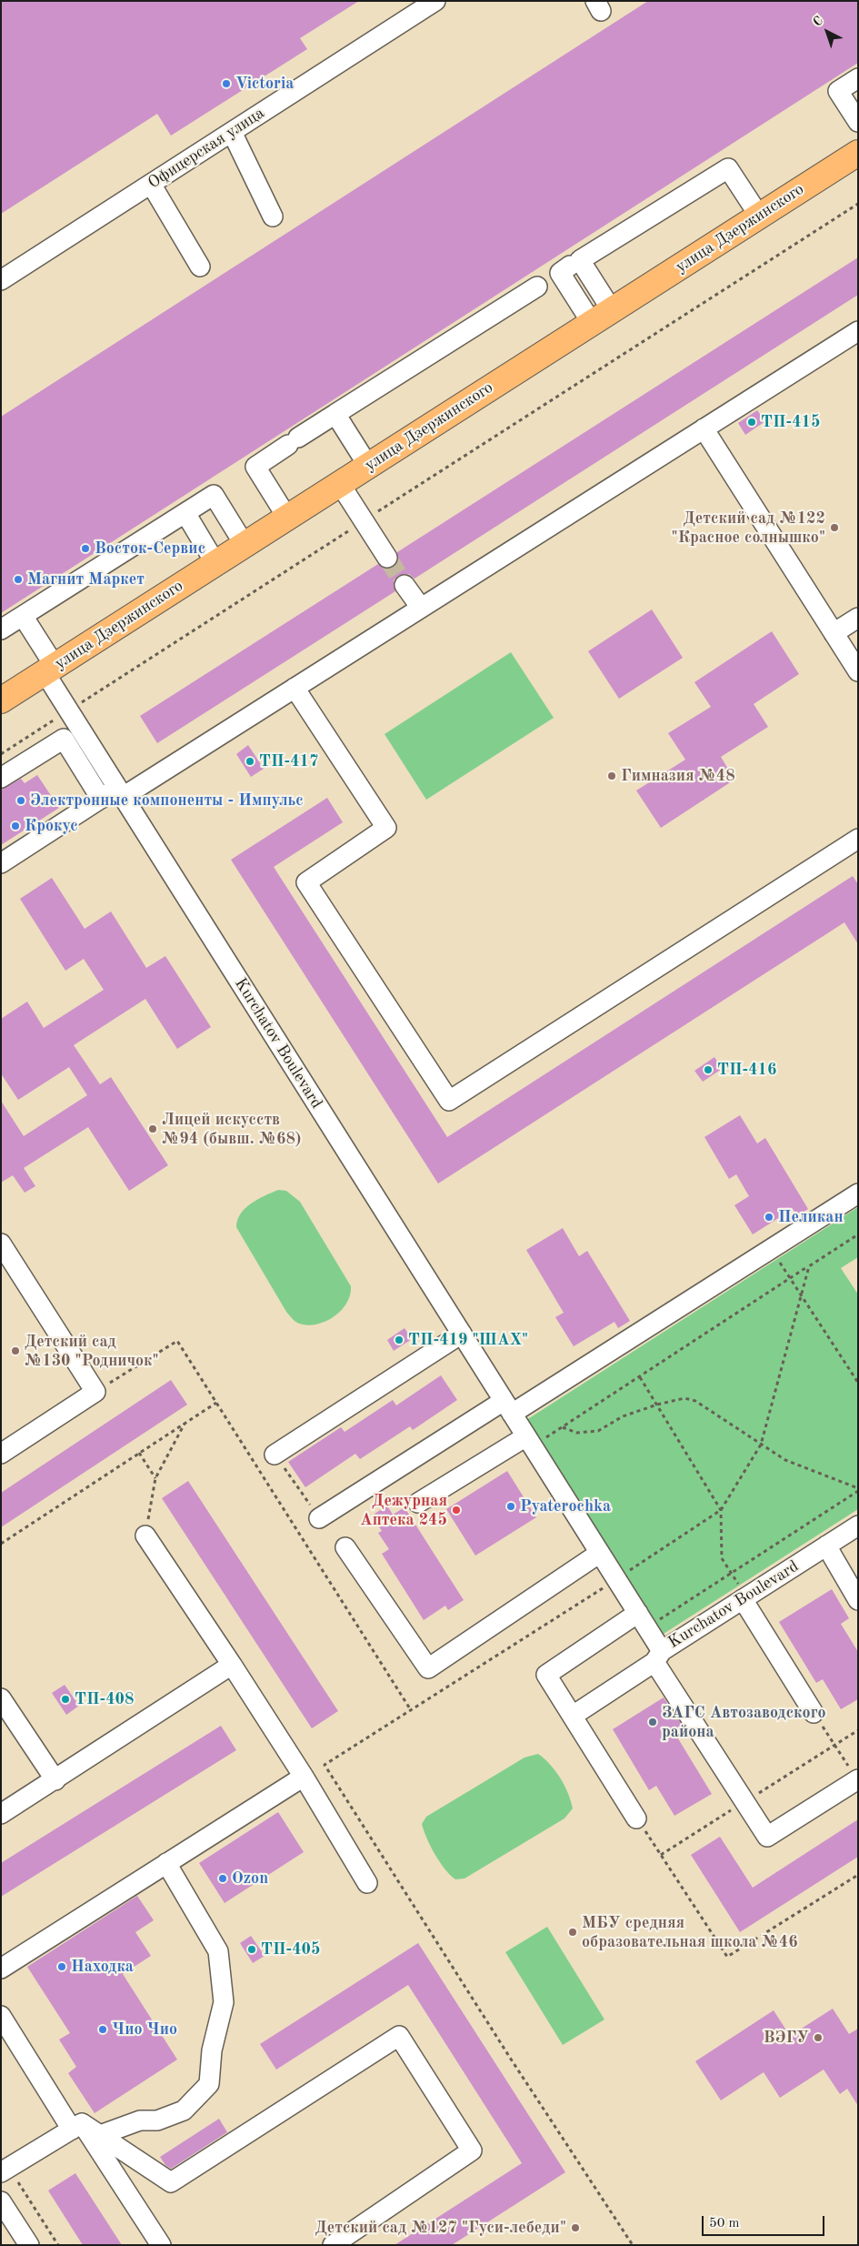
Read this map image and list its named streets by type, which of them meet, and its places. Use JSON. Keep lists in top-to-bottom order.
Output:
{
  "streets": {
    "main road": ["улица Дзержинского"],
    "street": ["Офицерская улица", "Kurchatov Boulevard"]
  },
  "crossings": [
    ["улица Дзержинского", "Kurchatov Boulevard"]
  ],
  "places": [
    "Victoria",
    "ТП-415",
    "Детский сад №122 \"Красное солнышко\"",
    "Восток-Сервис",
    "Магнит Маркет",
    "ТП-417",
    "Гимназия №48",
    "Электронные компоненты - Импульс",
    "Крокус",
    "ТП-416",
    "Лицей искусств №94 (бывш. №68)",
    "Пеликан",
    "ТП-419 \"ШАХ\"",
    "Детский сад №130 \"Родничок\"",
    "Pyaterochka",
    "Дежурная Аптека 245",
    "ТП-408",
    "ЗАГС Автозаводского района",
    "Ozon",
    "МБУ средняя образовательная школа №46",
    "ТП-405",
    "Находка",
    "Чио Чио",
    "ВЭГУ",
    "Детский сад №127 \"Гуси-лебеди\""
  ],
  "scale_bar": "50 m",
  "north": "top left"
}
